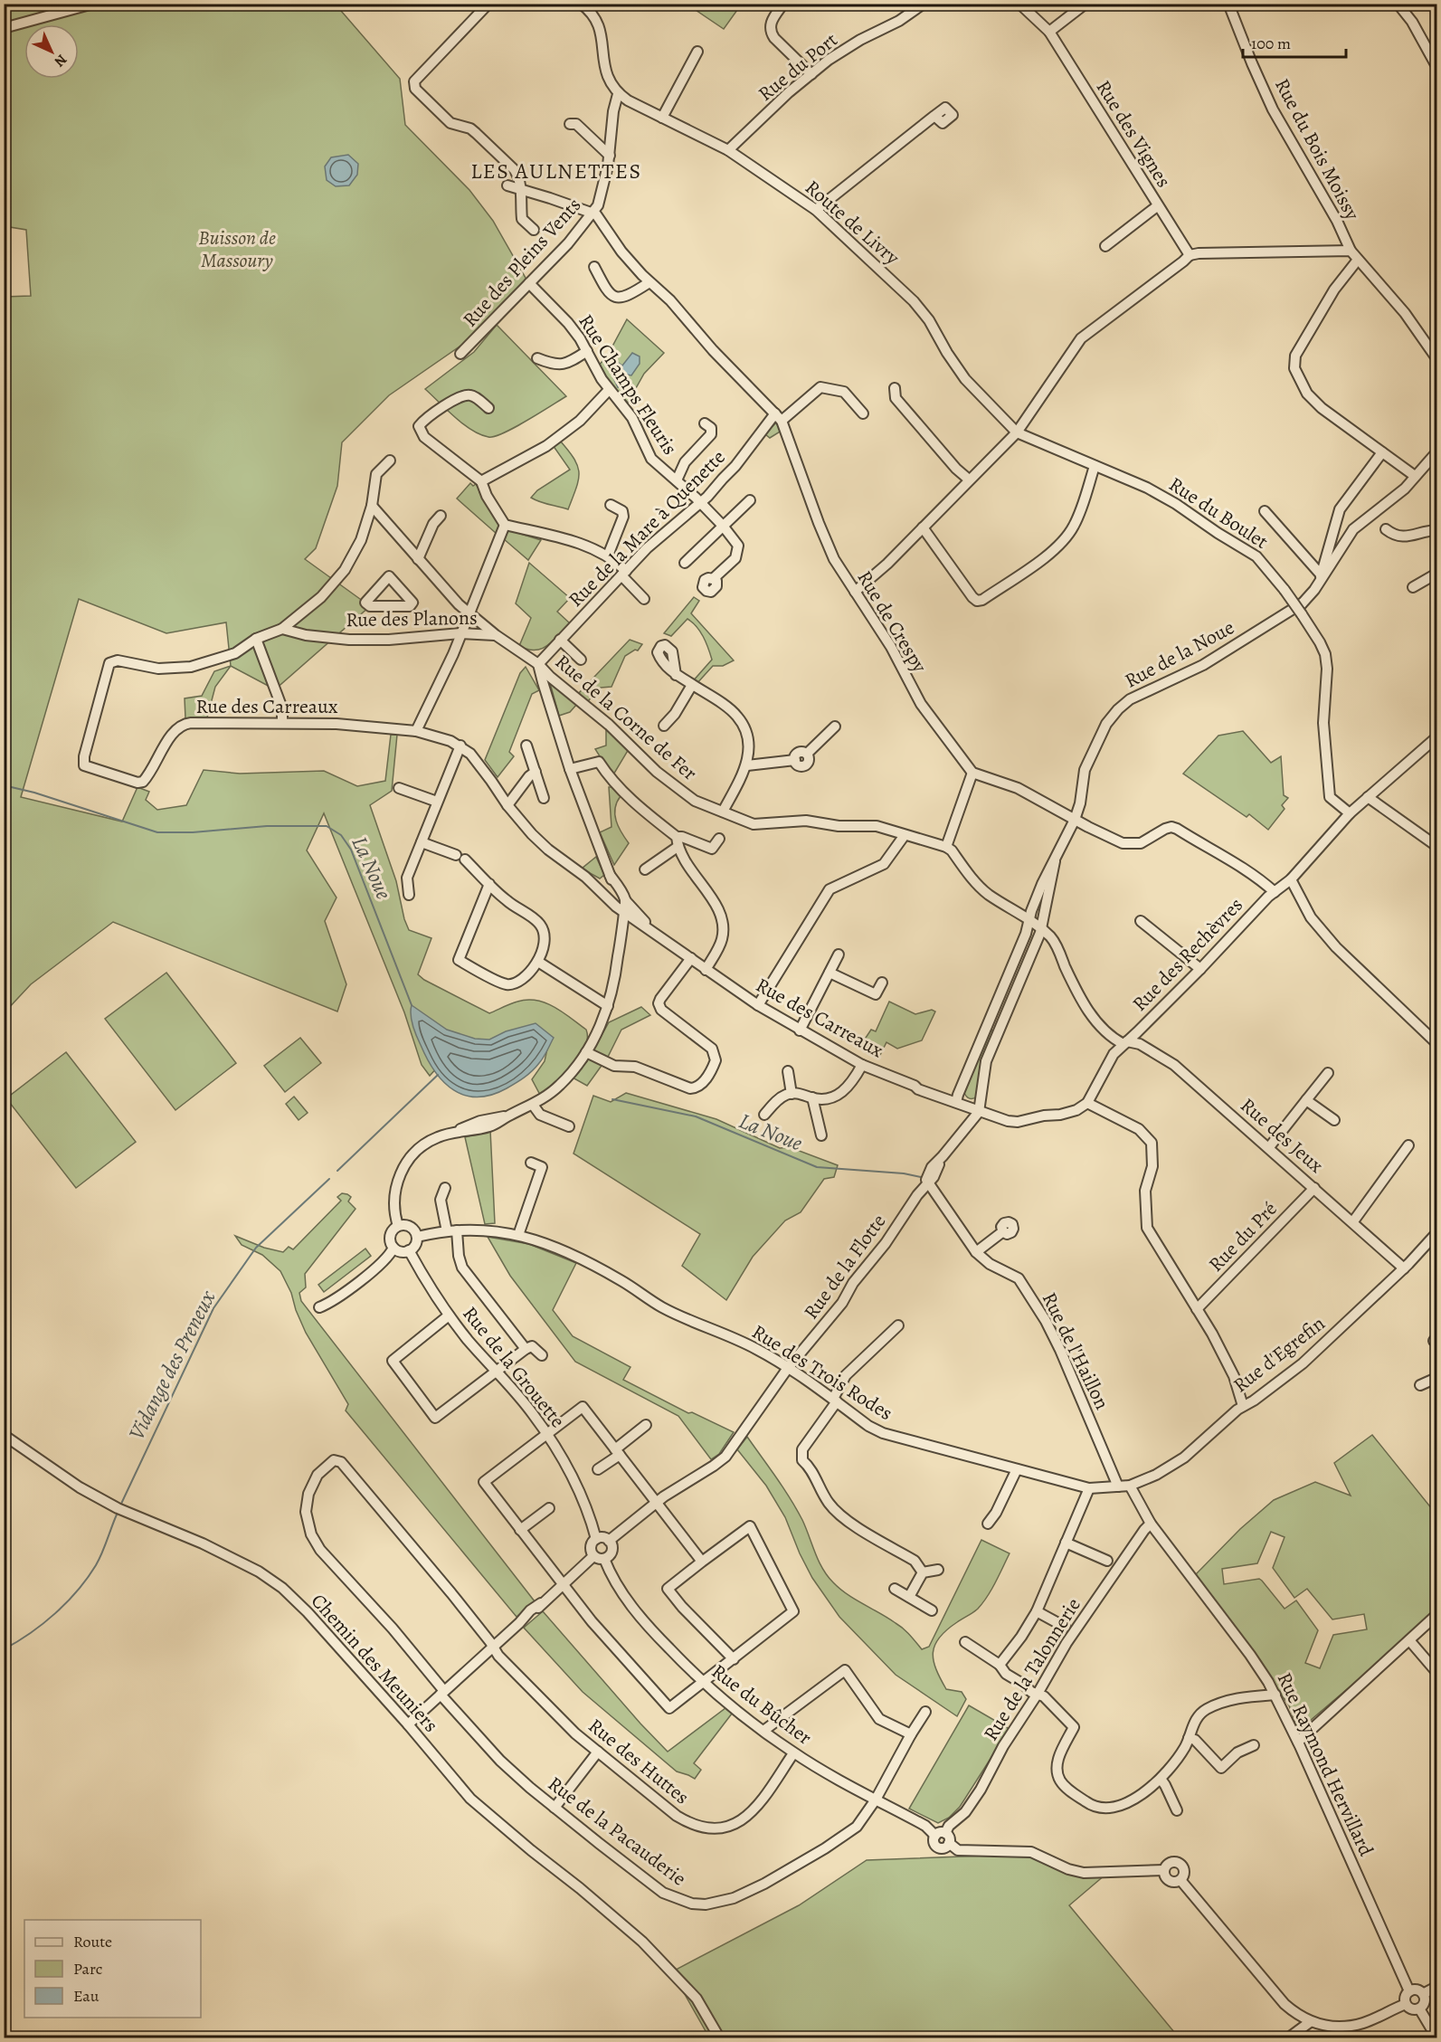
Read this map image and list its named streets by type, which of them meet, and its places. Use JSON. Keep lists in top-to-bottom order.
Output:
{
  "streets": {
    "street": [
      "Rue du Port",
      "Rue des Vignes",
      "Rue du Bois Moissy",
      "Route de Livry",
      "Rue des Pleins Vents",
      "Rue Champs Fleuris",
      "Rue du Boulet",
      "Rue de la Mare à Quenette",
      "Rue des Planons",
      "Rue de Crespy",
      "Rue de la Noue",
      "Rue des Carreaux",
      "Rue de la Corne de Fer",
      "Rue des Rechèvres",
      "Rue des Jeux",
      "Rue du Pré",
      "Rue de la Flotte",
      "Rue de l'Haillon",
      "Rue d'Egrefin",
      "Rue de la Grouette",
      "Rue des Trois Rodes",
      "Chemin des Meuniers",
      "Rue de la Talonnerie",
      "Rue du Bûcher",
      "Rue des Huttes",
      "Rue Raymond Hervillard",
      "Rue de la Pacauderie"
    ]
  },
  "crossings": [
    ["Rue du Port", "Route de Livry"],
    ["Route de Livry", "Rue des Pleins Vents"],
    ["Route de Livry", "Rue du Boulet"],
    ["Rue des Pleins Vents", "Rue Champs Fleuris"],
    ["Rue des Pleins Vents", "Rue de Crespy"],
    ["Rue Champs Fleuris", "Rue de la Mare à Quenette"],
    ["Rue du Boulet", "Rue des Rechèvres"],
    ["Rue de la Mare à Quenette", "Rue de Crespy"],
    ["Rue de la Mare à Quenette", "Rue de la Corne de Fer"],
    ["Rue des Planons", "Rue de la Corne de Fer"],
    ["Rue de la Noue", "Rue des Carreaux"],
    ["Rue de la Noue", "Rue des Jeux"],
    ["Rue de la Noue", "Rue de la Flotte"],
    ["Rue des Carreaux", "Rue des Rechèvres"],
    ["Rue des Carreaux", "Rue de la Flotte"],
    ["Rue des Rechèvres", "Rue des Jeux"],
    ["Rue des Jeux", "Rue du Pré"],
    ["Rue des Jeux", "Rue d'Egrefin"],
    ["Rue de la Flotte", "Rue de l'Haillon"],
    ["Rue de la Flotte", "Rue de la Grouette"],
    ["Rue de la Flotte", "Rue des Trois Rodes"],
    ["Rue de la Flotte", "Rue du Bûcher"],
    ["Rue de l'Haillon", "Rue des Trois Rodes"],
    ["Rue d'Egrefin", "Rue des Trois Rodes"],
    ["Rue d'Egrefin", "Rue Raymond Hervillard"],
    ["Rue de la Grouette", "Rue des Trois Rodes"],
    ["Rue de la Grouette", "Rue du Bûcher"],
    ["Rue des Trois Rodes", "Rue Raymond Hervillard"],
    ["Rue de la Talonnerie", "Rue du Bûcher"],
    ["Rue de la Talonnerie", "Rue Raymond Hervillard"],
    ["Rue du Bûcher", "Rue des Huttes"],
    ["Rue du Bûcher", "Rue de la Pacauderie"],
    ["Rue des Huttes", "Rue de la Pacauderie"]
  ],
  "districts": ["LES AULNETTES"],
  "water": ["La Noue", "Vidange des Preneux"],
  "parks": ["Buisson de Massoury"],
  "legend": ["Route", "Parc", "Eau"],
  "scale_bar": "100 m",
  "north": "bottom right"
}
